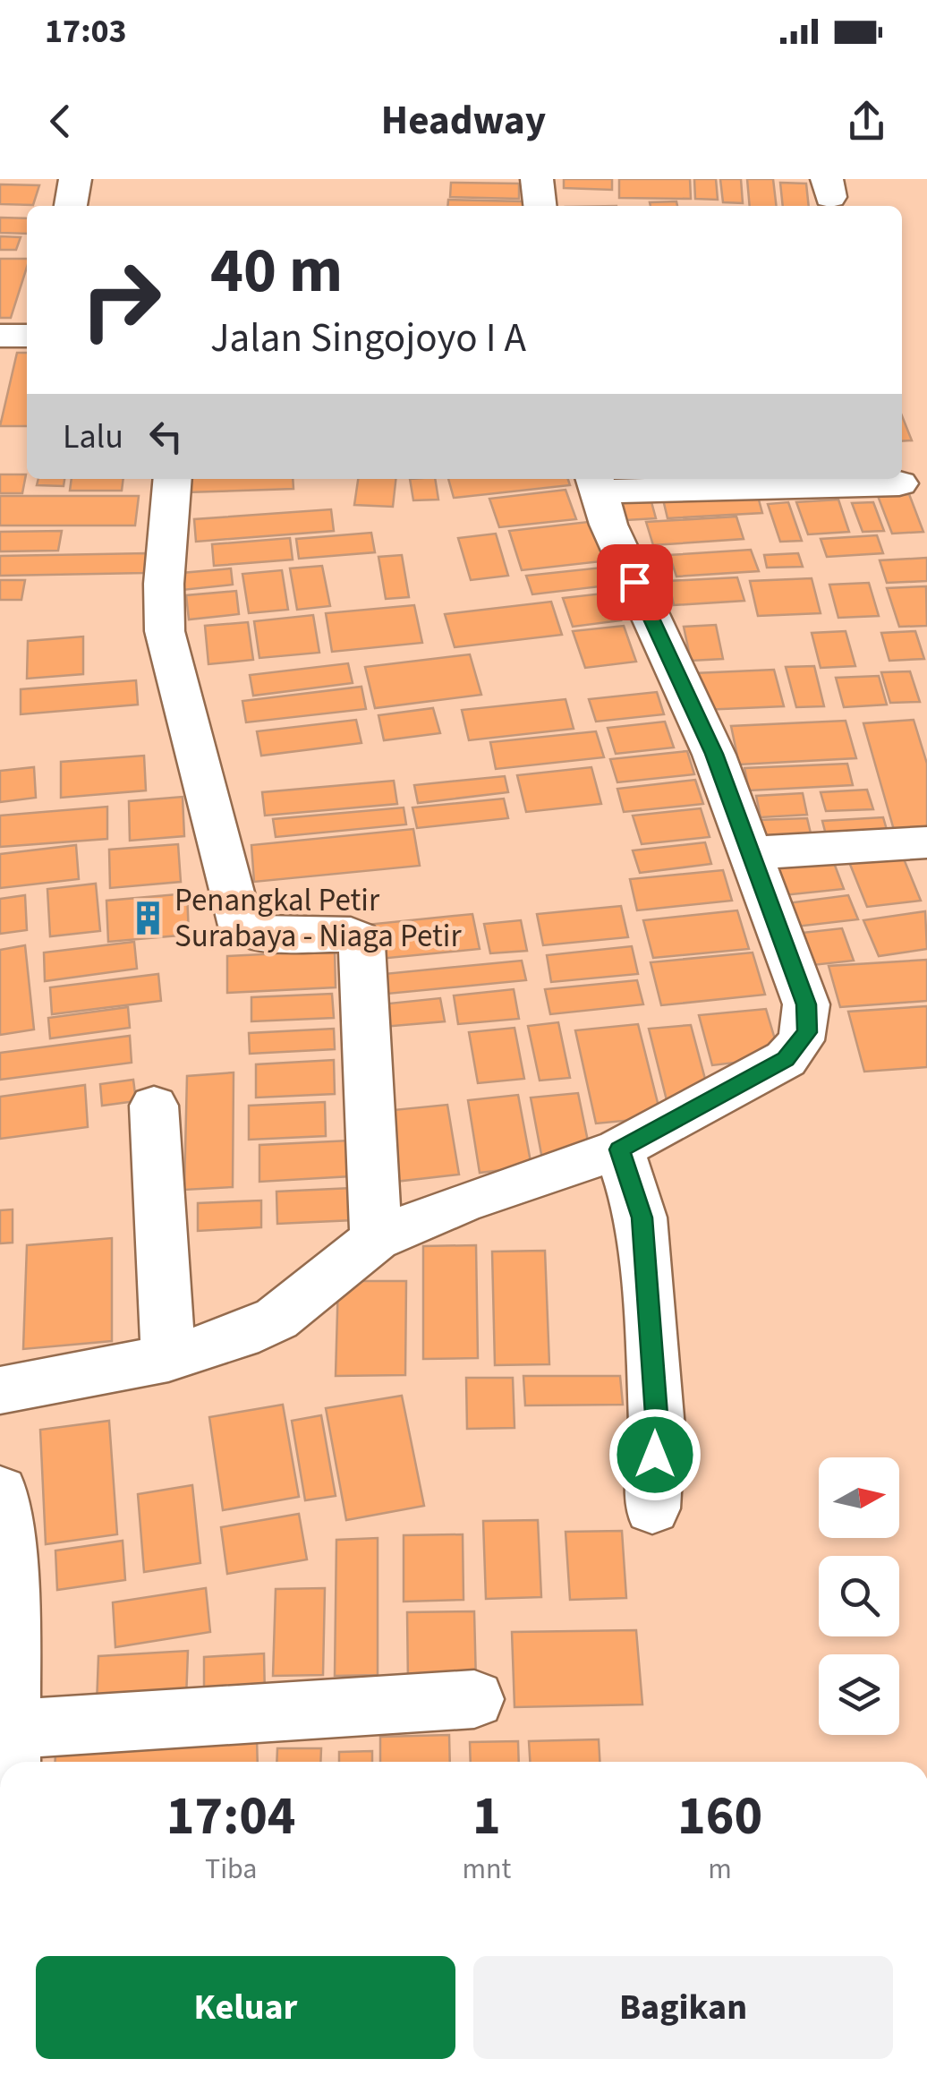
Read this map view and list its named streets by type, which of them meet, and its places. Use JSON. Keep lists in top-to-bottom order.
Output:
{
  "places": {
    "building": ["Penangkal Petir Surabaya - Niaga Petir"]
  },
  "north": "right",
  "page": {
    "status": "17:03",
    "header": "Headway",
    "turn": ["40 m", "Jalan Singojoyo I A"],
    "then": "Lalu",
    "eta": [
      "17:04",
      "Tiba",
      "1",
      "mnt",
      "160",
      "m"
    ],
    "buttons": ["Keluar", "Bagikan"]
  }
}
